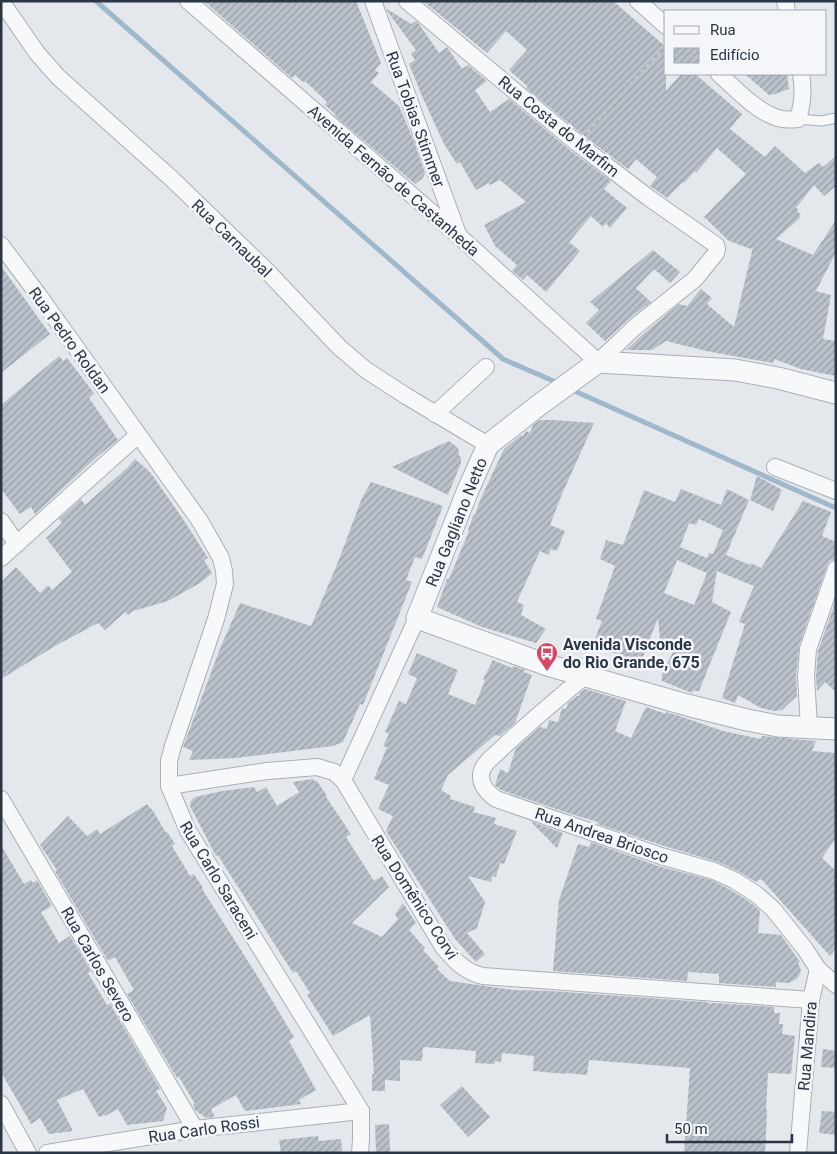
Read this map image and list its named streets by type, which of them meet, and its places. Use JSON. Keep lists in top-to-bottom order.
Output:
{
  "streets": {
    "street": [
      "Rua Tobias Stimmer",
      "Rua Costa do Marfim",
      "Avenida Fernão de Castanheda",
      "Rua Carnaubal",
      "Rua Pedro Roldan",
      "Rua Gagliano Netto",
      "Rua Andrea Briosco",
      "Rua Carlo Saraceni",
      "Rua Domênico Corvi",
      "Rua Carlos Severo",
      "Rua Mandira",
      "Rua Carlo Rossi"
    ]
  },
  "crossings": [
    ["Rua Tobias Stimmer", "Avenida Fernão de Castanheda"],
    ["Rua Costa do Marfim", "Avenida Fernão de Castanheda"],
    ["Rua Costa do Marfim", "Rua Gagliano Netto"],
    ["Avenida Fernão de Castanheda", "Rua Gagliano Netto"],
    ["Rua Carnaubal", "Rua Gagliano Netto"],
    ["Rua Pedro Roldan", "Rua Carlo Saraceni"],
    ["Rua Gagliano Netto", "Rua Domênico Corvi"],
    ["Rua Andrea Briosco", "Rua Mandira"],
    ["Rua Carlo Saraceni", "Rua Carlo Rossi"],
    ["Rua Domênico Corvi", "Rua Mandira"],
    ["Rua Carlos Severo", "Rua Carlo Rossi"]
  ],
  "places": {
    "bus stop": ["Avenida Visconde do Rio Grande, 675"]
  },
  "legend": ["Rua", "Edifício"],
  "scale_bar": "50 m"
}
